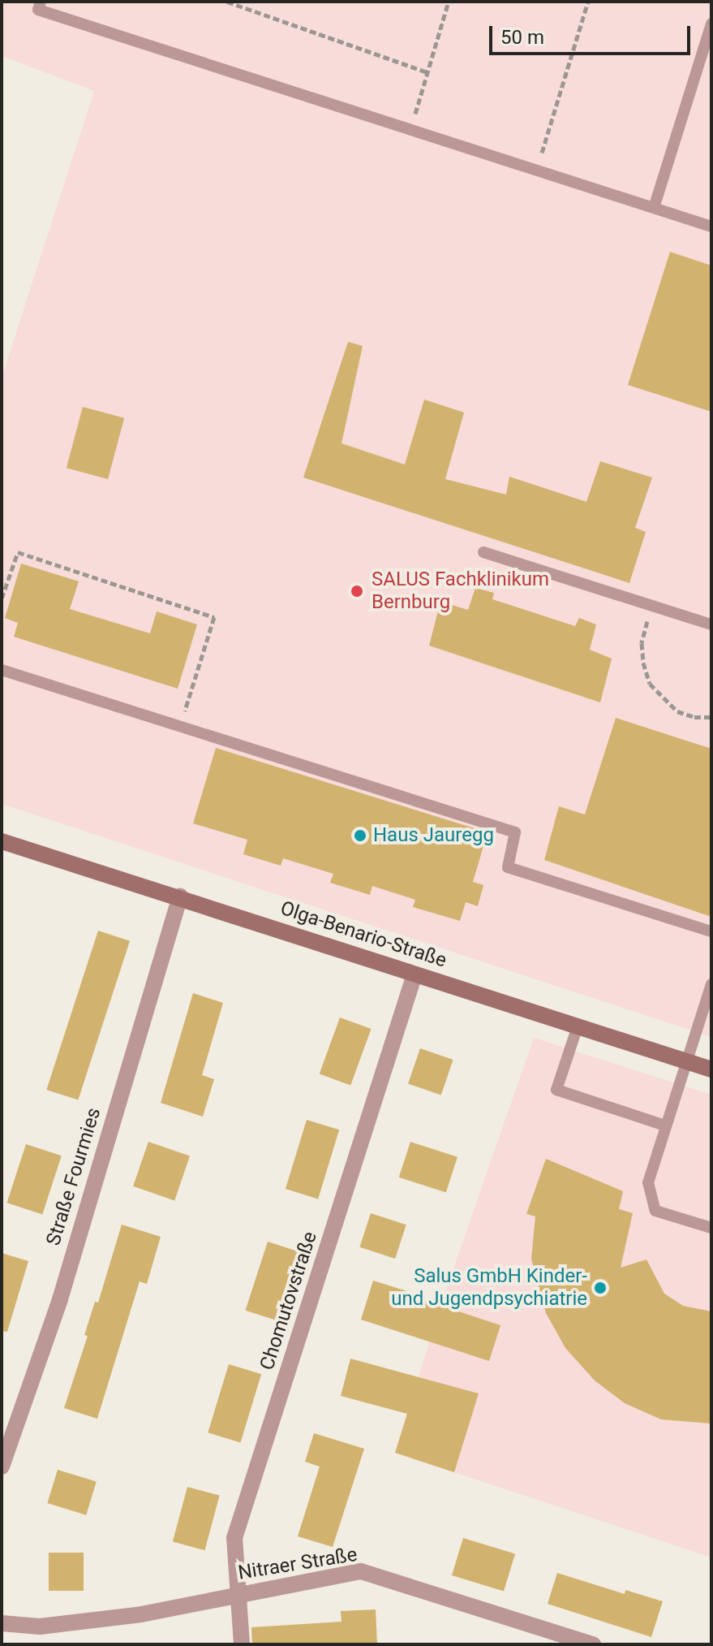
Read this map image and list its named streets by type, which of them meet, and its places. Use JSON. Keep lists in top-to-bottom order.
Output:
{
  "streets": {
    "street": [
      "Olga-Benario-Straße",
      "Straße Fourmies",
      "Chomutovstraße",
      "Nitraer Straße"
    ]
  },
  "crossings": [
    ["Olga-Benario-Straße", "Straße Fourmies"],
    ["Olga-Benario-Straße", "Chomutovstraße"],
    ["Chomutovstraße", "Nitraer Straße"]
  ],
  "places": ["SALUS Fachklinikum Bernburg", "Haus Jauregg", "Salus GmbH Kinder- und Jugendpsychiatrie"],
  "scale_bar": "50 m"
}
